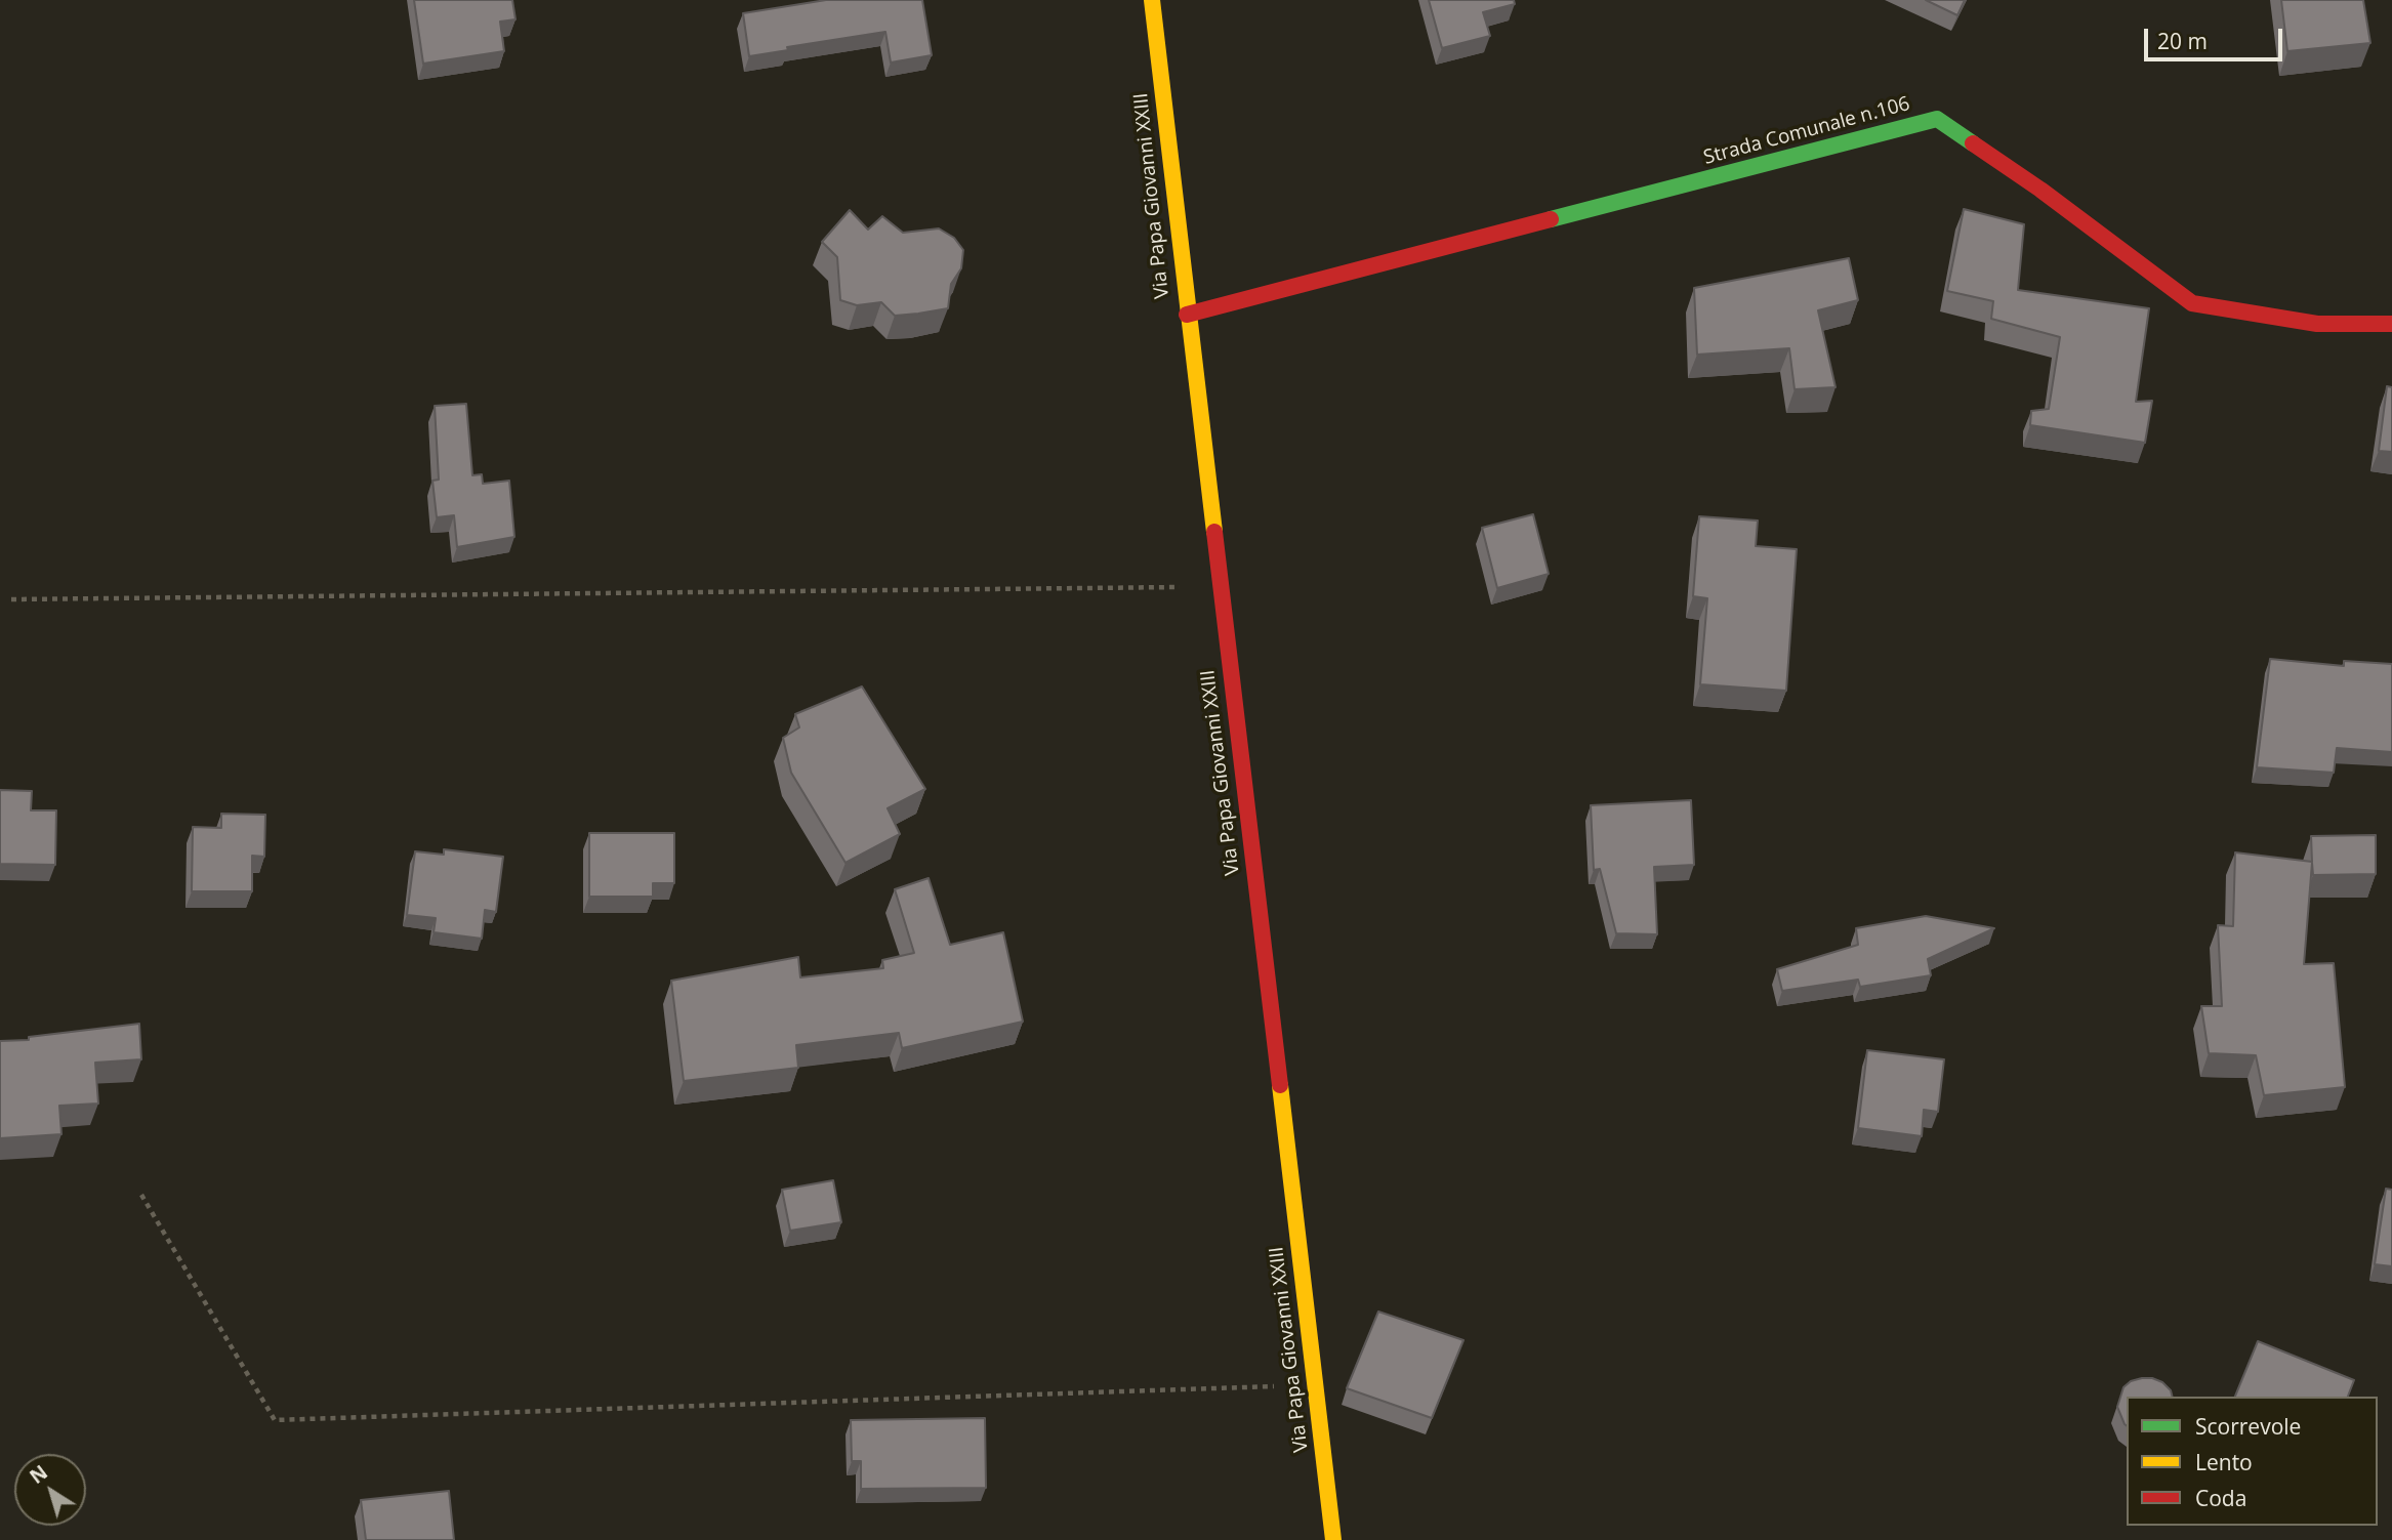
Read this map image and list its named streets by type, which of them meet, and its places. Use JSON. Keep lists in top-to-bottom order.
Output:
{
  "streets": {
    "main road": ["Strada Comunale n.106", "Via Papa Giovanni XXIII"]
  },
  "crossings": [
    ["Strada Comunale n.106", "Via Papa Giovanni XXIII"]
  ],
  "legend": ["Scorrevole", "Lento", "Coda"],
  "scale_bar": "20 m",
  "north": "top left"
}
